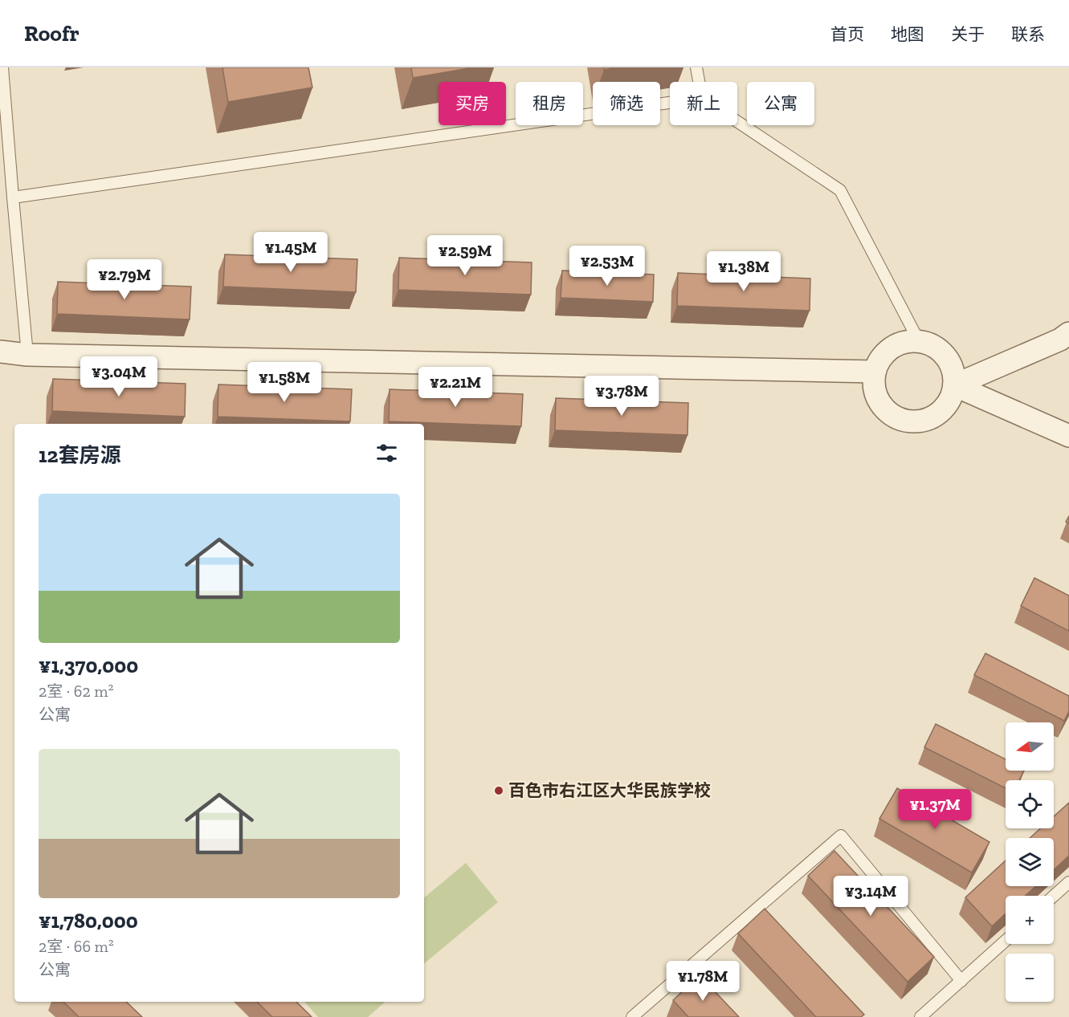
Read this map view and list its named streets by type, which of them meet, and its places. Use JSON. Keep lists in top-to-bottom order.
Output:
{
  "places": ["百色市右江区大华民族学校"],
  "north": "left",
  "page": {
    "header": "Roofr",
    "nav": [
      "首页",
      "地图",
      "关于",
      "联系"
    ],
    "chip": [
      "买房",
      "租房",
      "筛选",
      "新上",
      "公寓"
    ],
    "price": [
      "¥1.45M",
      "¥2.59M",
      "¥2.53M",
      "¥1.38M",
      "¥2.79M",
      "¥3.04M",
      "¥1.58M",
      "¥2.21M",
      "¥3.78M",
      "¥1.37M",
      "¥3.14M",
      "¥1.78M"
    ],
    "heading": "12套房源",
    "list": [
      {
        "name": "¥1,370,000",
        "note": "2室 · 62 m² · 公寓"
      },
      {
        "name": "¥1,780,000",
        "note": "2室 · 66 m² · 公寓"
      }
    ],
    "map_buttons": ["+", "−"]
  }
}
